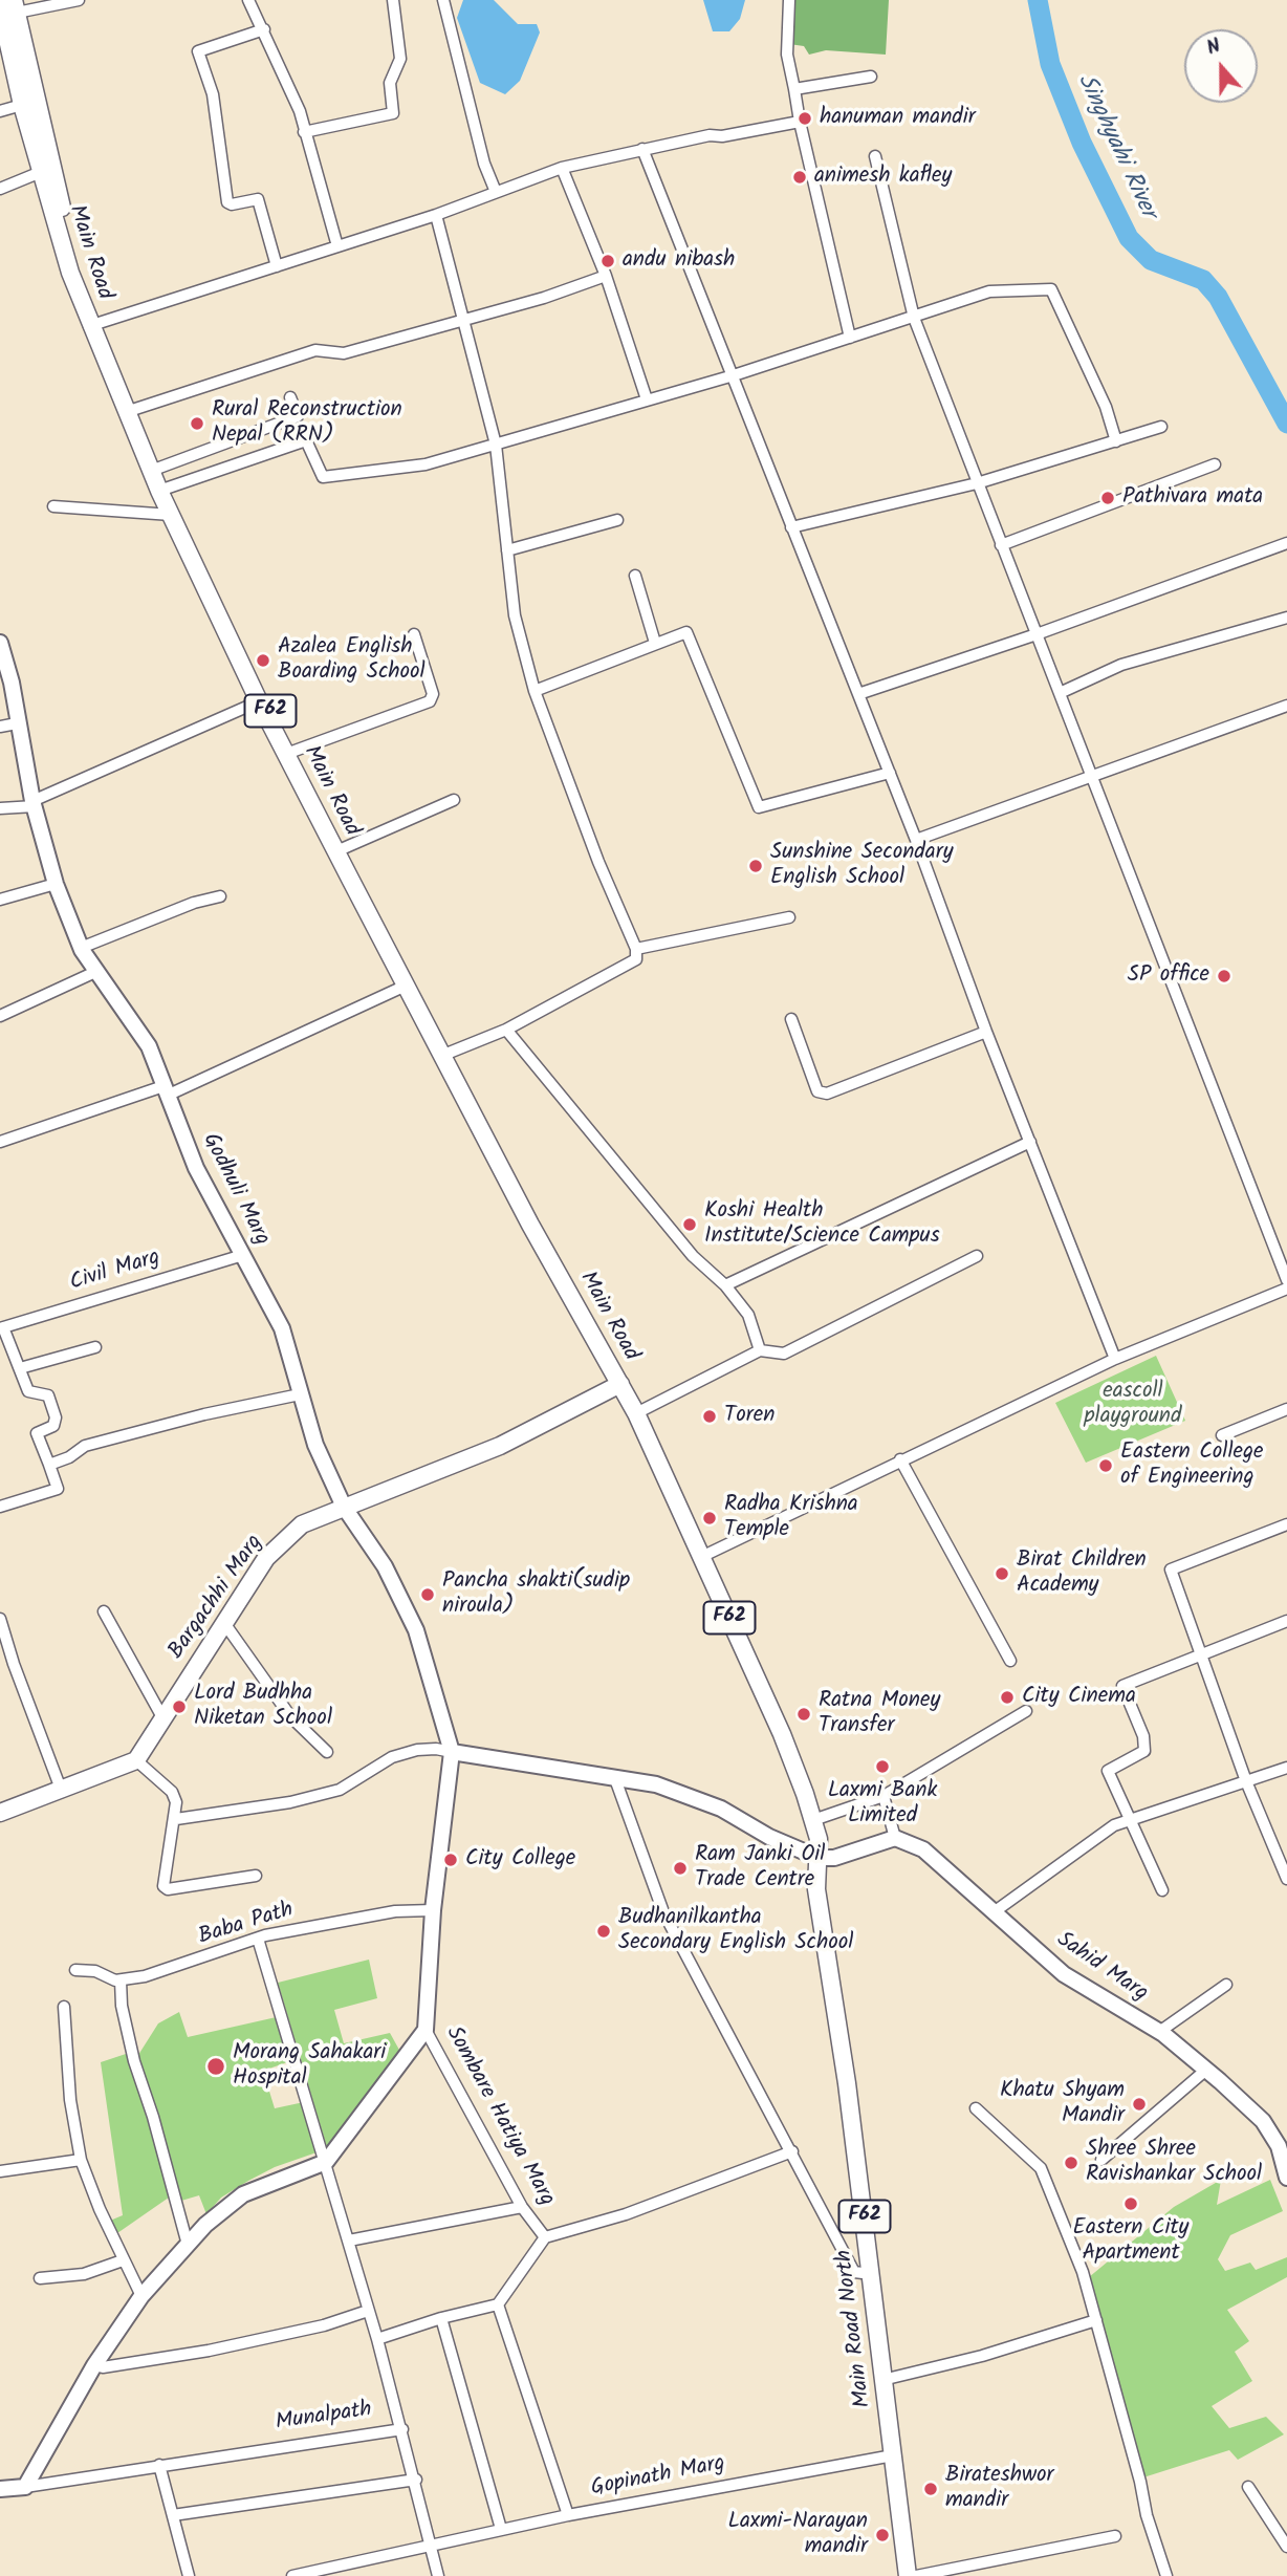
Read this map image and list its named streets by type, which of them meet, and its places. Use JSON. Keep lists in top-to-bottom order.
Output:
{
  "streets": {
    "main road": [
      "Main Road",
      "F62",
      "Godhuli Marg",
      "Bargachhi Marg",
      "Sahid Marg",
      "Sombare Hatiya Marg",
      "Main Road North",
      "Munalpath"
    ],
    "street": ["Civil Marg", "Baba Path", "Gopinath Marg"]
  },
  "crossings": [
    ["Main Road", "F62"],
    ["Main Road", "Bargachhi Marg"],
    ["F62", "Bargachhi Marg"],
    ["F62", "Main Road North"],
    ["Godhuli Marg", "Civil Marg"],
    ["Godhuli Marg", "Bargachhi Marg"],
    ["Godhuli Marg", "Sombare Hatiya Marg"],
    ["Baba Path", "Sombare Hatiya Marg"],
    ["Baba Path", "Munalpath"],
    ["Main Road North", "Gopinath Marg"]
  ],
  "water": ["Singhyahi River"],
  "parks": ["eascoll playground"],
  "places": [
    "hanuman mandir",
    "animesh kafley",
    "andu nibash",
    "Rural Reconstruction Nepal (RRN)",
    "Pathivara mata",
    "Azalea English Boarding School",
    "Sunshine Secondary English School",
    "SP office",
    "Koshi Health Institute/Science Campus",
    "Toren",
    "Eastern College of Engineering",
    "Radha Krishna Temple",
    "Birat Children Academy",
    "Pancha shakti(sudip niroula)",
    "City Cinema",
    "Lord Budhha Niketan School",
    "Ratna Money Transfer",
    "Laxmi Bank Limited",
    "City College",
    "Ram Janki Oil Trade Centre",
    "Budhanilkantha Secondary English School",
    "Morang Sahakari Hospital",
    "Khatu Shyam Mandir",
    "Shree Shree Ravishankar School",
    "Eastern City Apartment",
    "Birateshwor mandir",
    "Laxmi-Narayan mandir"
  ],
  "north": "top"
}
